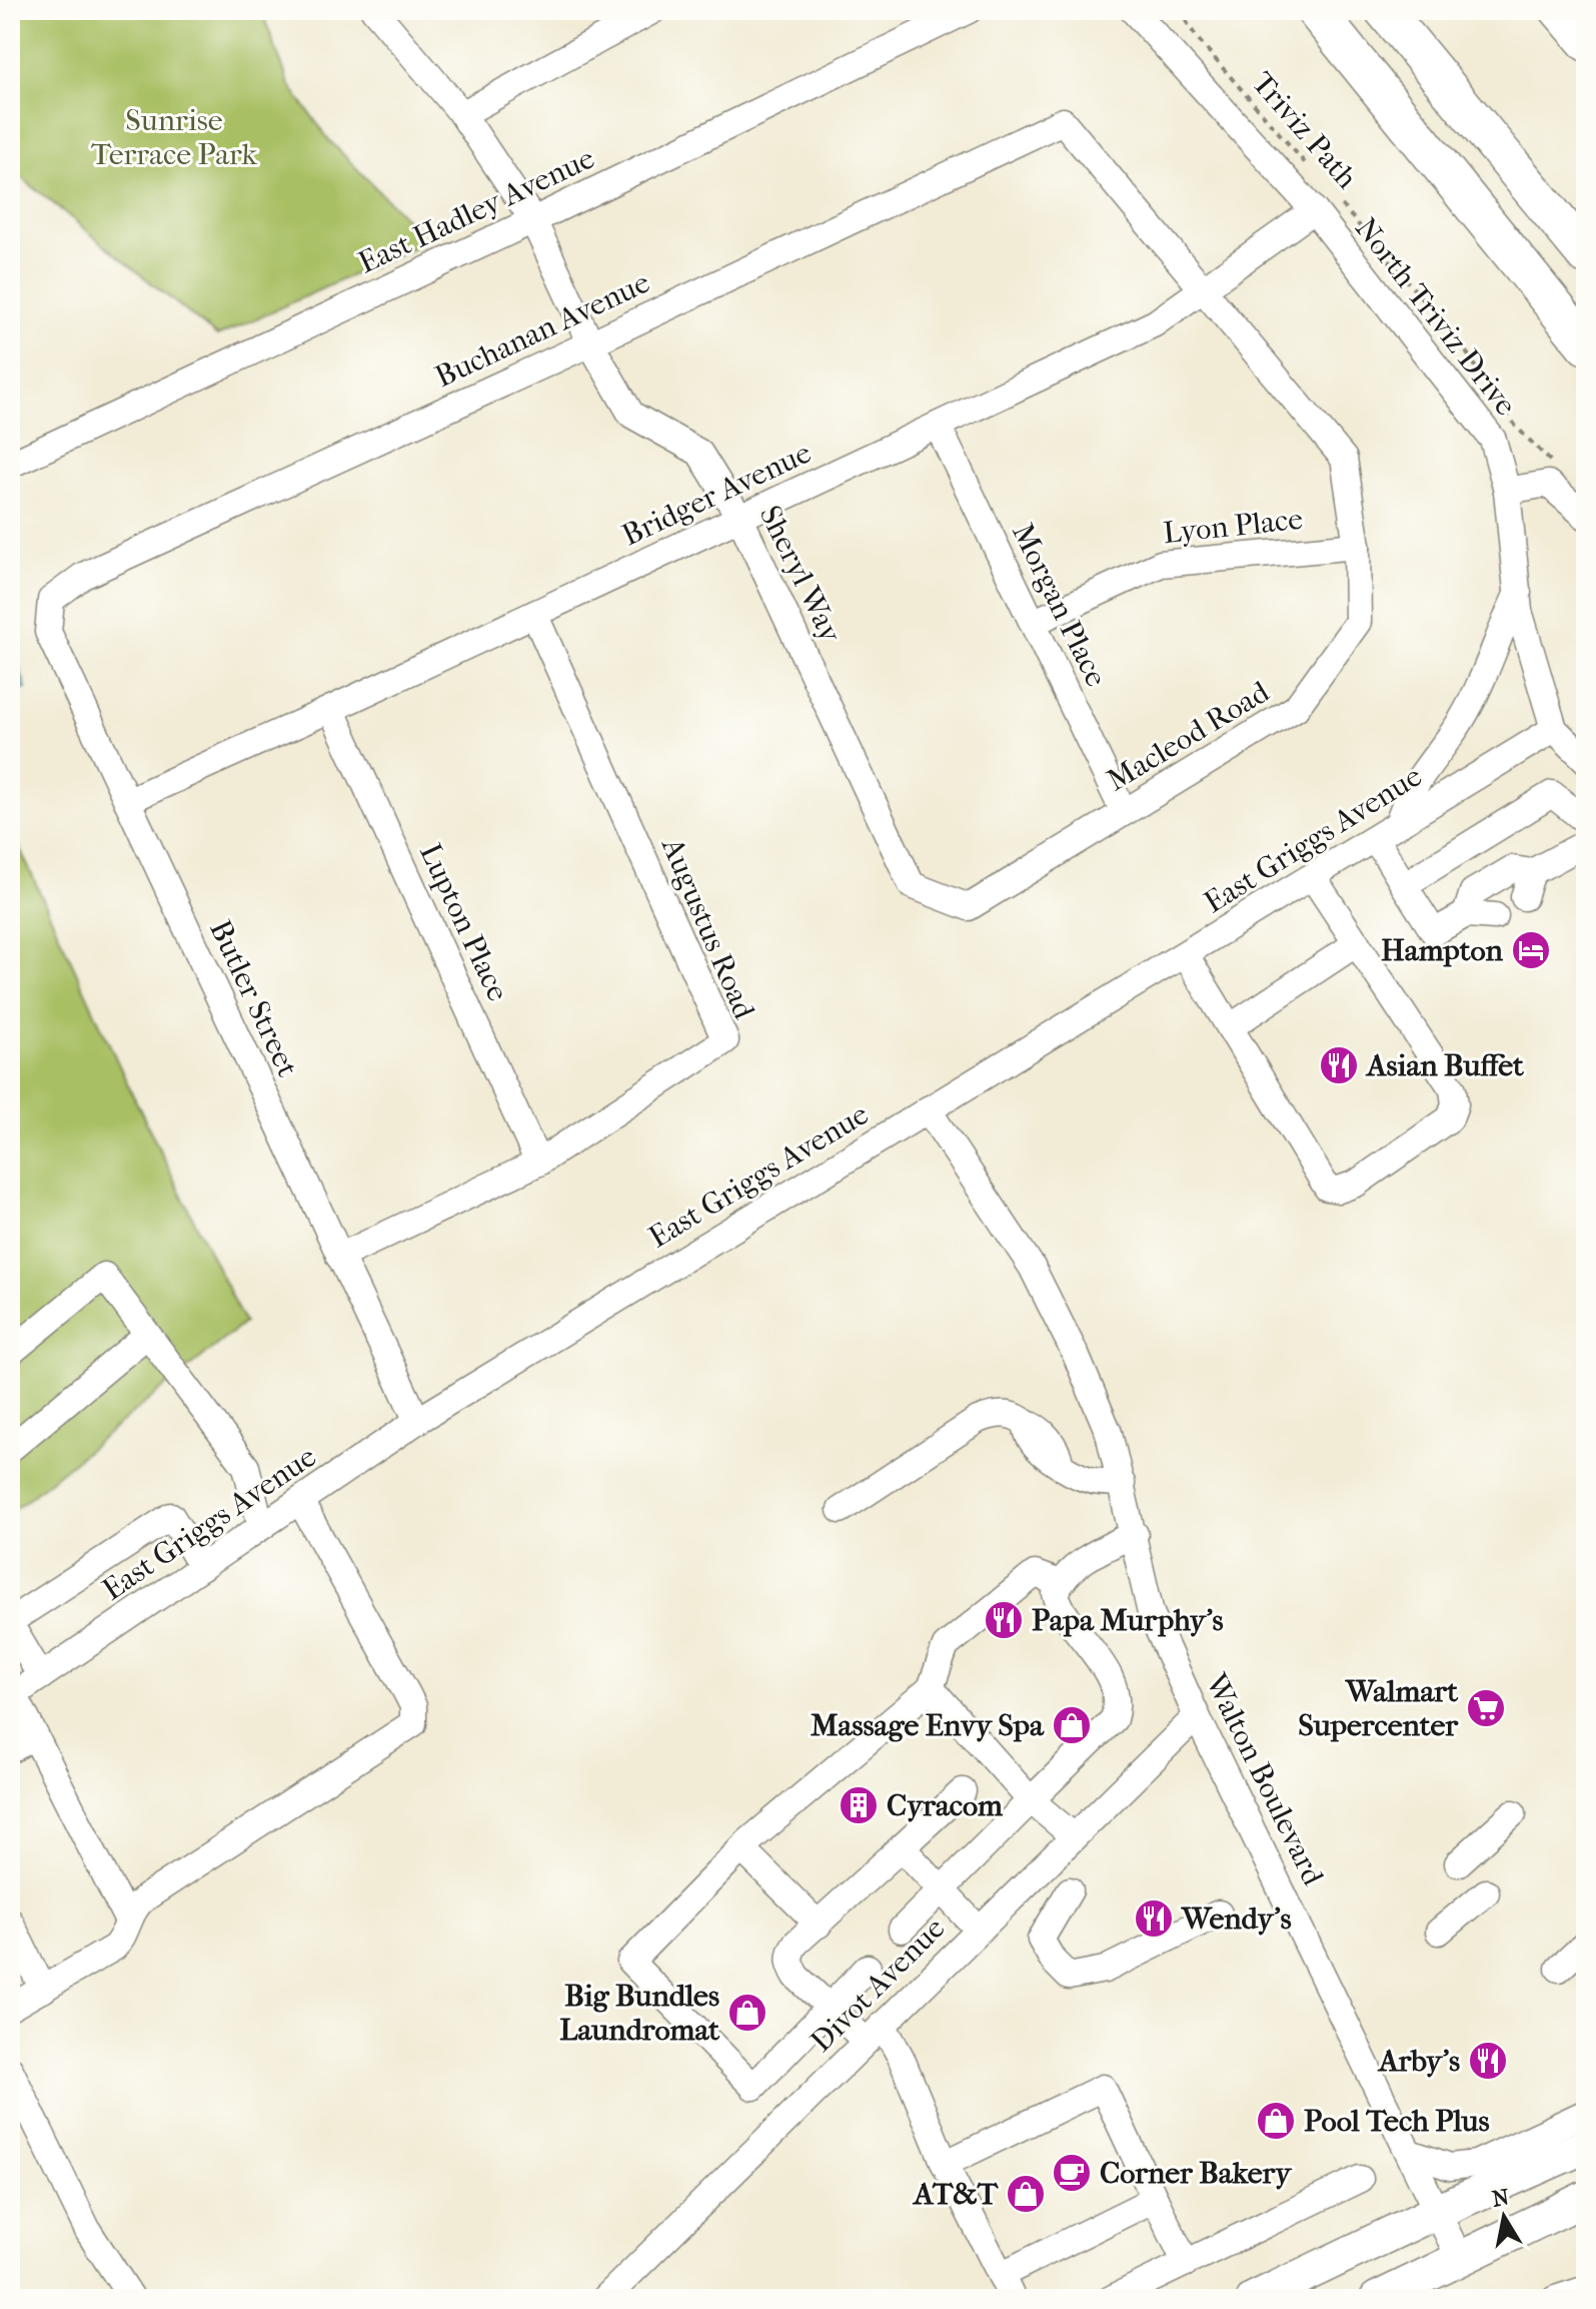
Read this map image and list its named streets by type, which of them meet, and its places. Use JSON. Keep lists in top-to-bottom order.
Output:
{
  "streets": {
    "street": [
      "East Hadley Avenue",
      "North Triviz Drive",
      "Buchanan Avenue",
      "Bridger Avenue",
      "Lyon Place",
      "Sheryl Way",
      "Morgan Place",
      "Macleod Road",
      "East Griggs Avenue",
      "Lupton Place",
      "Augustus Road",
      "Butler Street",
      "Walton Boulevard",
      "Divot Avenue"
    ],
    "path": ["Triviz Path"]
  },
  "crossings": [
    ["Triviz Path", "North Triviz Drive"],
    ["Triviz Path", "Bridger Avenue"],
    ["East Hadley Avenue", "Sheryl Way"],
    ["North Triviz Drive", "Bridger Avenue"],
    ["North Triviz Drive", "East Griggs Avenue"],
    ["Buchanan Avenue", "Sheryl Way"],
    ["Buchanan Avenue", "Macleod Road"],
    ["Buchanan Avenue", "Butler Street"],
    ["Bridger Avenue", "Sheryl Way"],
    ["Bridger Avenue", "Morgan Place"],
    ["Bridger Avenue", "Macleod Road"],
    ["Bridger Avenue", "Lupton Place"],
    ["Bridger Avenue", "Augustus Road"],
    ["Bridger Avenue", "Butler Street"],
    ["Lyon Place", "Morgan Place"],
    ["Lyon Place", "Macleod Road"],
    ["Sheryl Way", "Macleod Road"],
    ["Morgan Place", "Macleod Road"],
    ["East Griggs Avenue", "Butler Street"],
    ["East Griggs Avenue", "Walton Boulevard"],
    ["Lupton Place", "Augustus Road"],
    ["Augustus Road", "Butler Street"],
    ["Walton Boulevard", "Divot Avenue"]
  ],
  "parks": ["Sunrise Terrace Park"],
  "places": {
    "hotel": ["Hampton"],
    "restaurant": [
      "Asian Buffet",
      "Papa Murphy's",
      "Wendy's",
      "Arby's"
    ],
    "supermarket": ["Walmart Supercenter"],
    "shop": [
      "Massage Envy Spa",
      "Big Bundles Laundromat",
      "Pool Tech Plus",
      "AT&T"
    ],
    "building": ["Cyracom"],
    "cafe": ["Corner Bakery"]
  },
  "north": "top"
}
